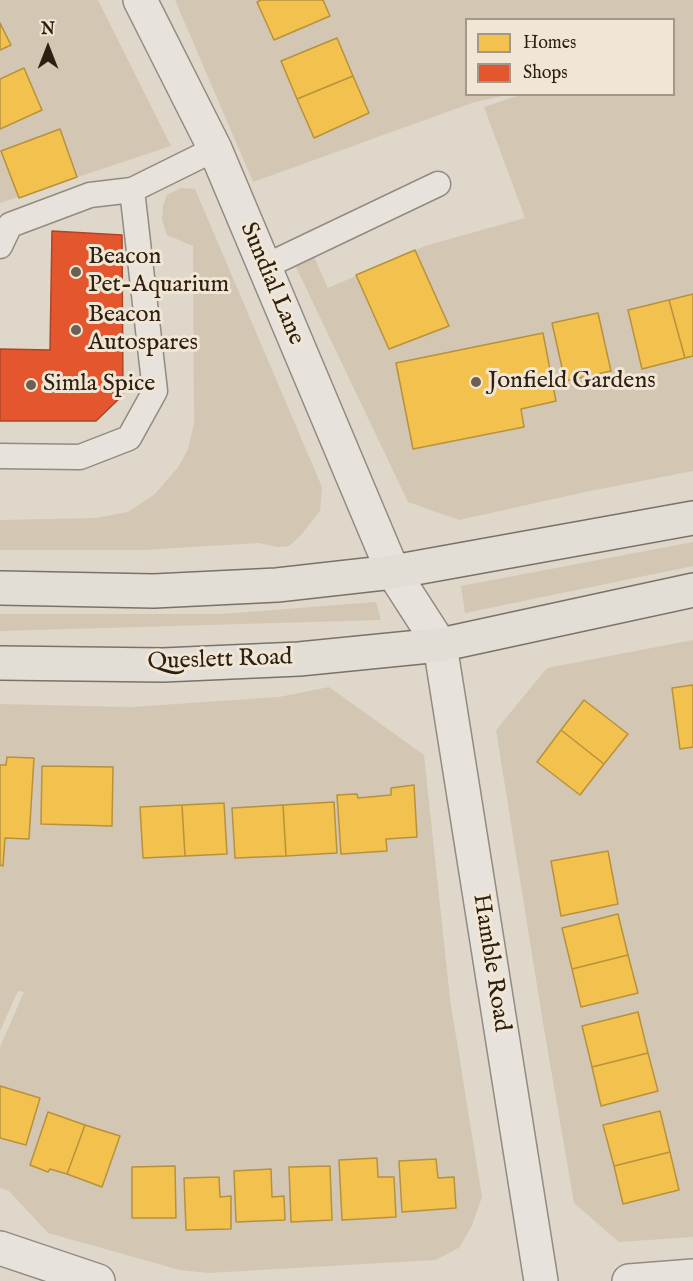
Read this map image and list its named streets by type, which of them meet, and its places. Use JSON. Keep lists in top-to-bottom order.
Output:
{
  "streets": {
    "highway": ["Queslett Road"],
    "street": ["Sundial Lane", "Hamble Road"]
  },
  "crossings": [
    ["Queslett Road", "Hamble Road"]
  ],
  "places": [
    "Beacon Pet-Aquarium",
    "Beacon Autospares",
    "Jonfield Gardens",
    "Simla Spice"
  ],
  "legend": ["Homes", "Shops"],
  "north": "top"
}
